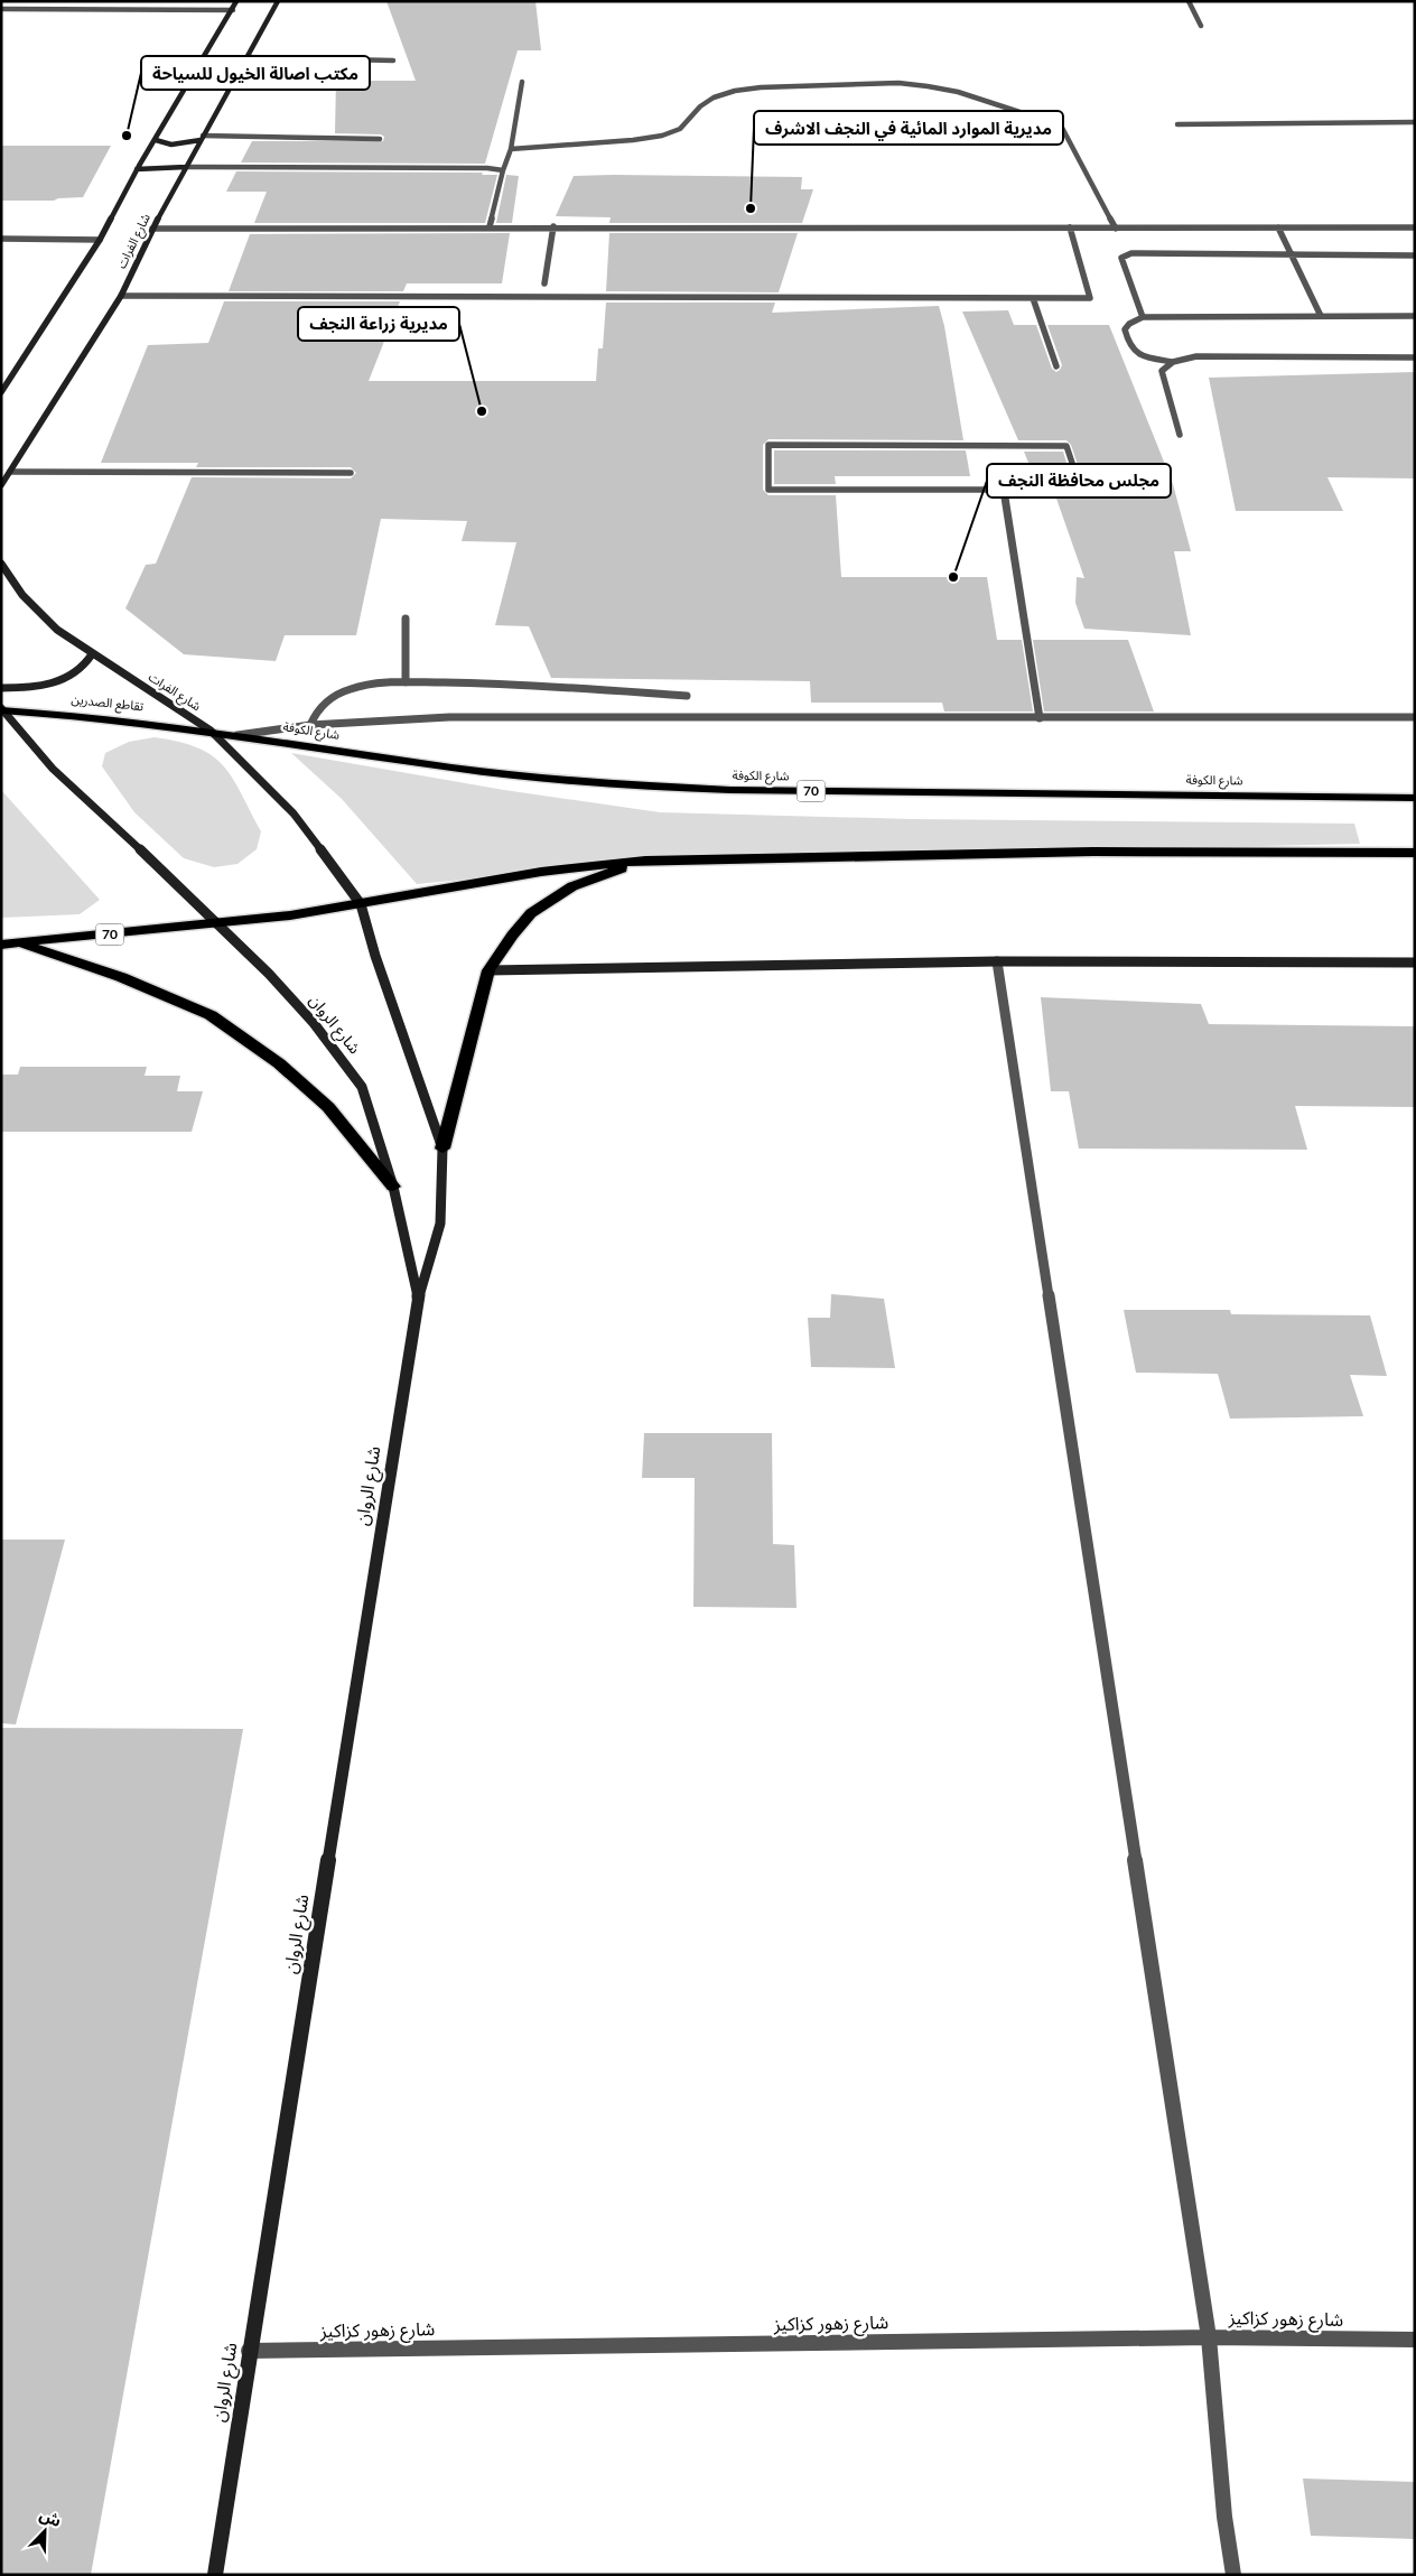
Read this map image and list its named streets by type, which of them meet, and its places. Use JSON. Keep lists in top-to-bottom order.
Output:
{
  "streets": {
    "highway": ["تقاطع الصدرين", "شارع الكوفة", "70"],
    "main road": ["شارع الفرات", "شارع الروان"],
    "street": ["شارع زهور كزاكيز"]
  },
  "crossings": [
    ["شارع الفرات", "تقاطع الصدرين"],
    ["شارع الفرات", "شارع الكوفة"],
    ["شارع الفرات", "70"],
    ["شارع الفرات", "شارع الروان"],
    ["تقاطع الصدرين", "شارع الكوفة"],
    ["تقاطع الصدرين", "شارع الروان"],
    ["70", "شارع الروان"],
    ["شارع الروان", "شارع زهور كزاكيز"]
  ],
  "places": [
    "مكتب اصالة الخيول للسياحة",
    "مديرية الموارد المائية في النجف الاشرف",
    "مديرية زراعة النجف",
    "مجلس محافظة النجف"
  ],
  "north": "top right"
}
